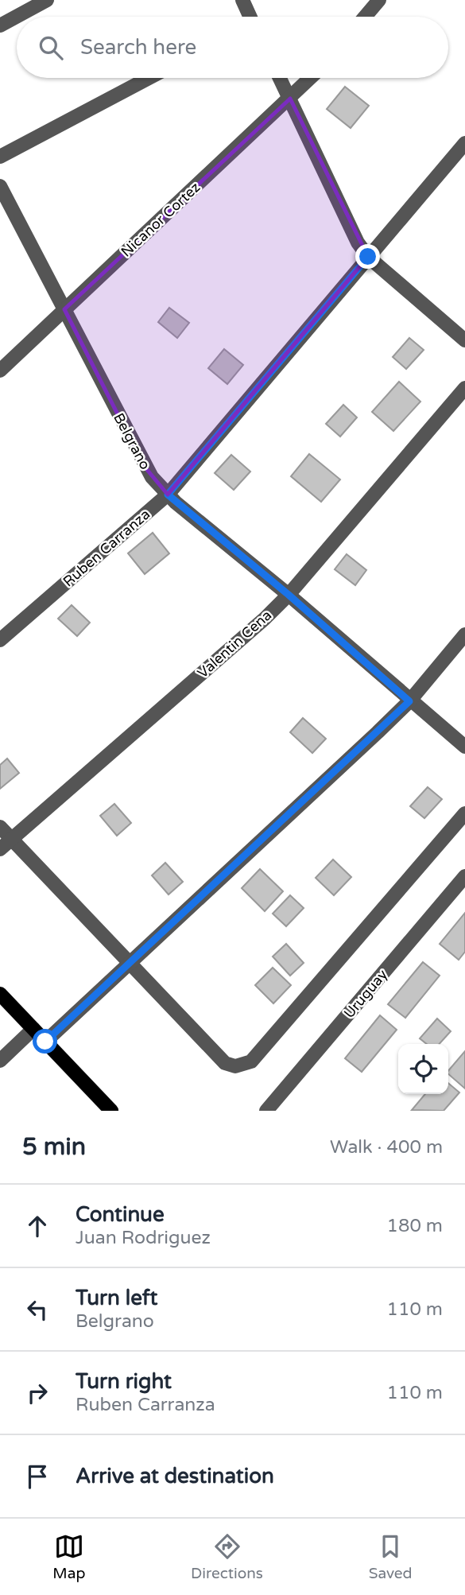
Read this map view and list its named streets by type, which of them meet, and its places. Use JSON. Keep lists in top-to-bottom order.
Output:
{
  "streets": {
    "street": [
      "Nicanor Cortez",
      "Belgrano",
      "Ruben Carranza",
      "Valentin Cena",
      "Uruguay"
    ]
  },
  "crossings": [
    ["Nicanor Cortez", "Belgrano"],
    ["Belgrano", "Ruben Carranza"],
    ["Belgrano", "Valentin Cena"]
  ],
  "page": {
    "search": "Search here",
    "heading": ["5 min", "Walk · 400 m"],
    "list": [
      ["Continue", "Juan Rodriguez", "180 m"],
      ["Turn left", "Belgrano", "110 m"],
      ["Turn right", "Ruben Carranza", "110 m"],
      "Arrive at destination"
    ],
    "nav": ["Map", "Directions", "Saved"]
  }
}
